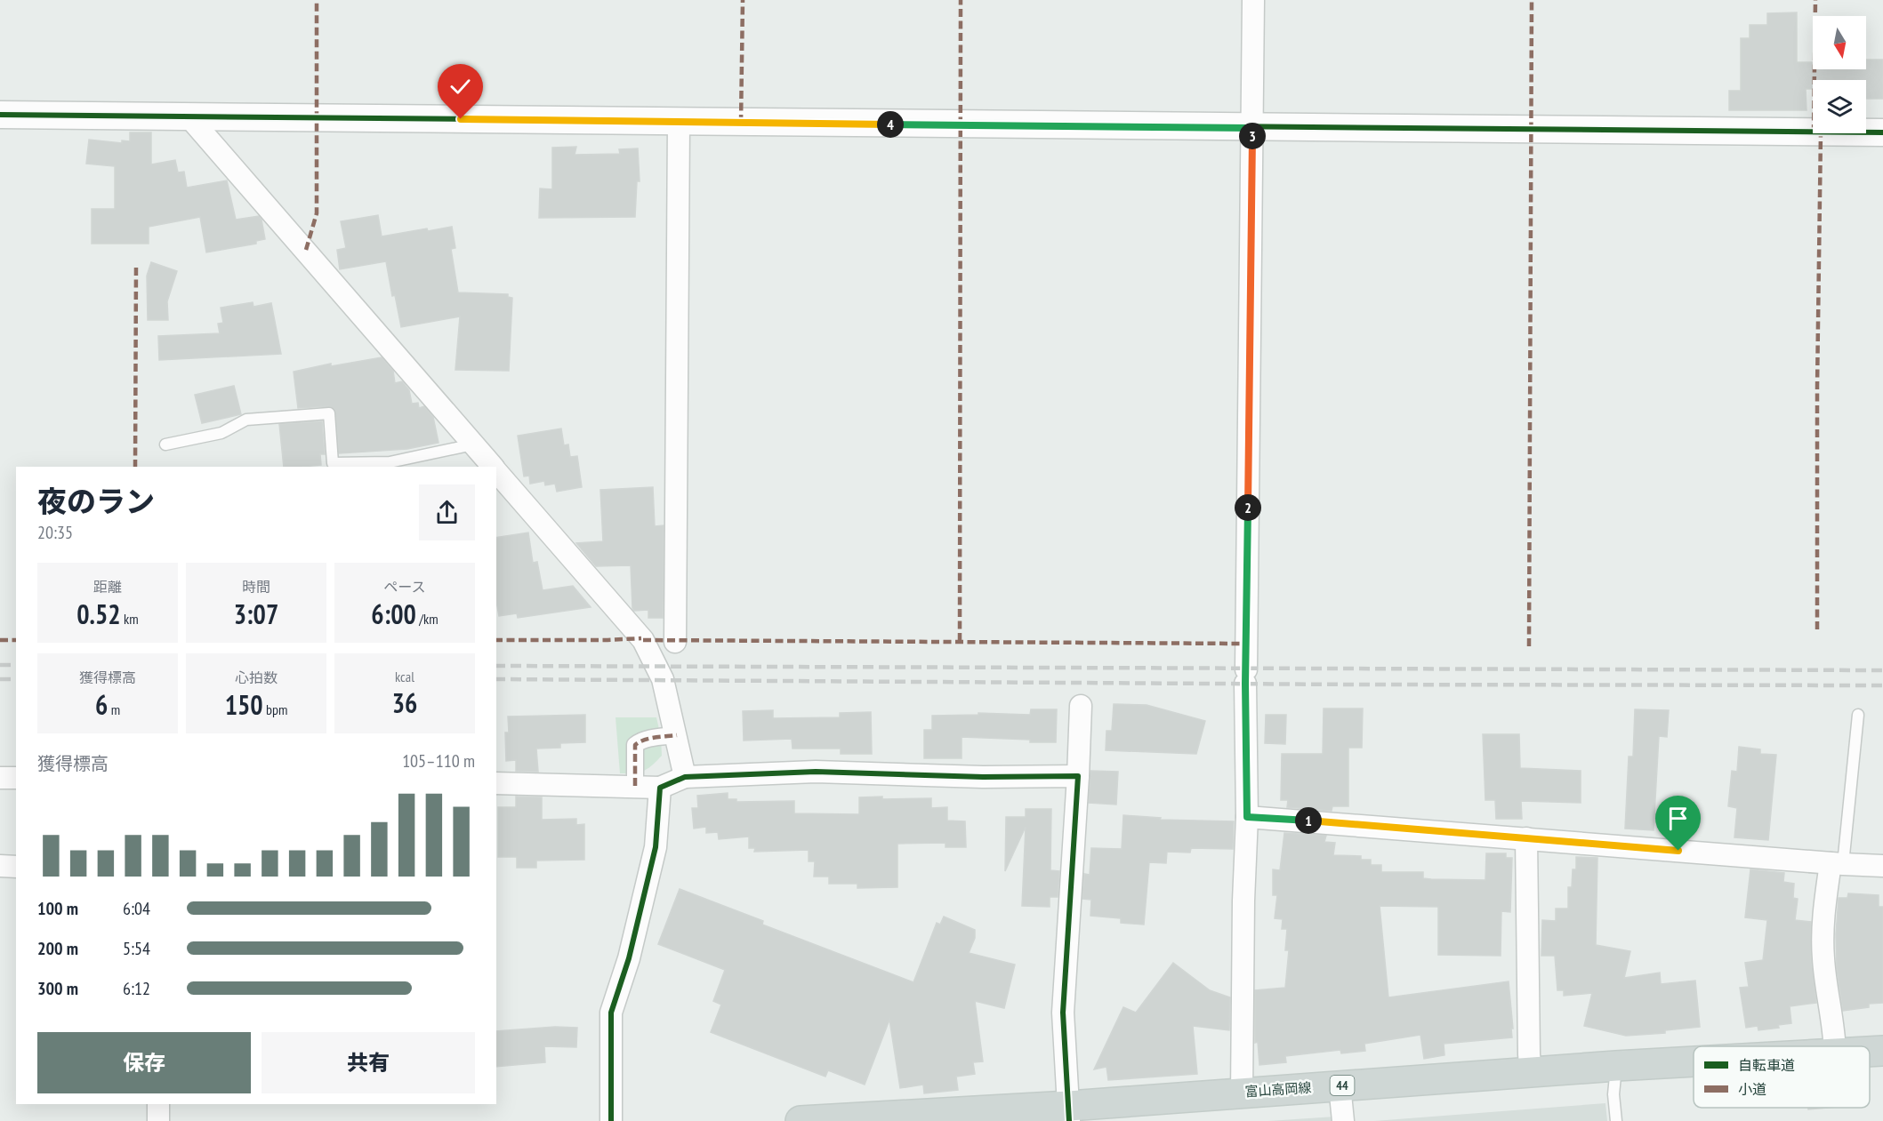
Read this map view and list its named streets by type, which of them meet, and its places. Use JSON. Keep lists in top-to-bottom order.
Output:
{
  "streets": {
    "main road": ["44", "富山高岡線"]
  },
  "legend": ["自転車道", "小道"],
  "north": "bottom",
  "page": {
    "pins": [
      "4",
      "3",
      "2",
      "1"
    ],
    "heading": ["夜のラン", "20:35"],
    "stats": [
      ["距離", "0.52 km"],
      ["時間", "3:07"],
      ["ペース", "6:00 /km"],
      ["獲得標高", "6 m"],
      ["心拍数", "150 bpm"],
      ["kcal", "36"]
    ],
    "chart": ["獲得標高", "105–110 m"],
    "list": [
      {
        "name": "100 m",
        "note": "6:04"
      },
      {
        "name": "200 m",
        "note": "5:54"
      },
      {
        "name": "300 m",
        "note": "6:12"
      }
    ],
    "buttons": ["保存", "共有"]
  }
}
